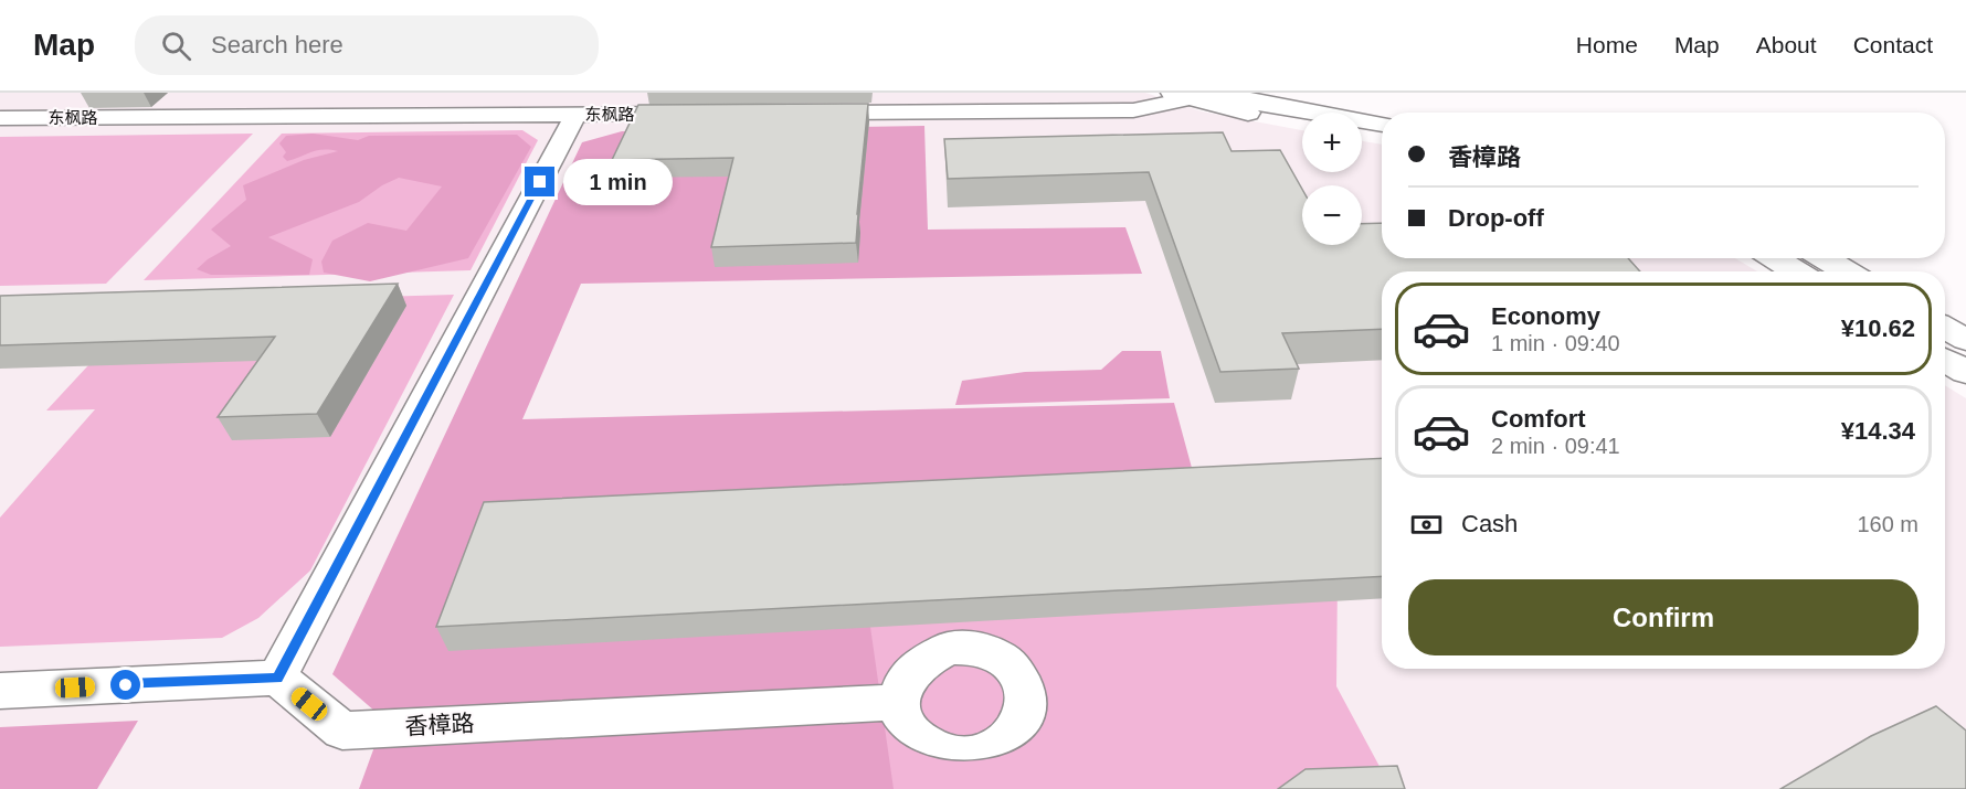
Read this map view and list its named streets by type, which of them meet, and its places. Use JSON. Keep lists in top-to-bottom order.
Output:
{
  "streets": {
    "street": ["东枫路", "香樟路"]
  },
  "page": {
    "header": "Map",
    "search": "Search here",
    "nav": [
      "Home",
      "Map",
      "About",
      "Contact"
    ],
    "map_buttons": ["+", "−"],
    "banner": ["香樟路", "Drop-off"],
    "bubble": "1 min",
    "list": [
      {
        "name": "Economy",
        "note": "1 min · 09:40",
        "value": "¥10.62"
      },
      {
        "name": "Comfort",
        "note": "2 min · 09:41",
        "value": "¥14.34"
      }
    ],
    "pay": ["Cash", "160 m"],
    "buttons": "Confirm"
  }
}
